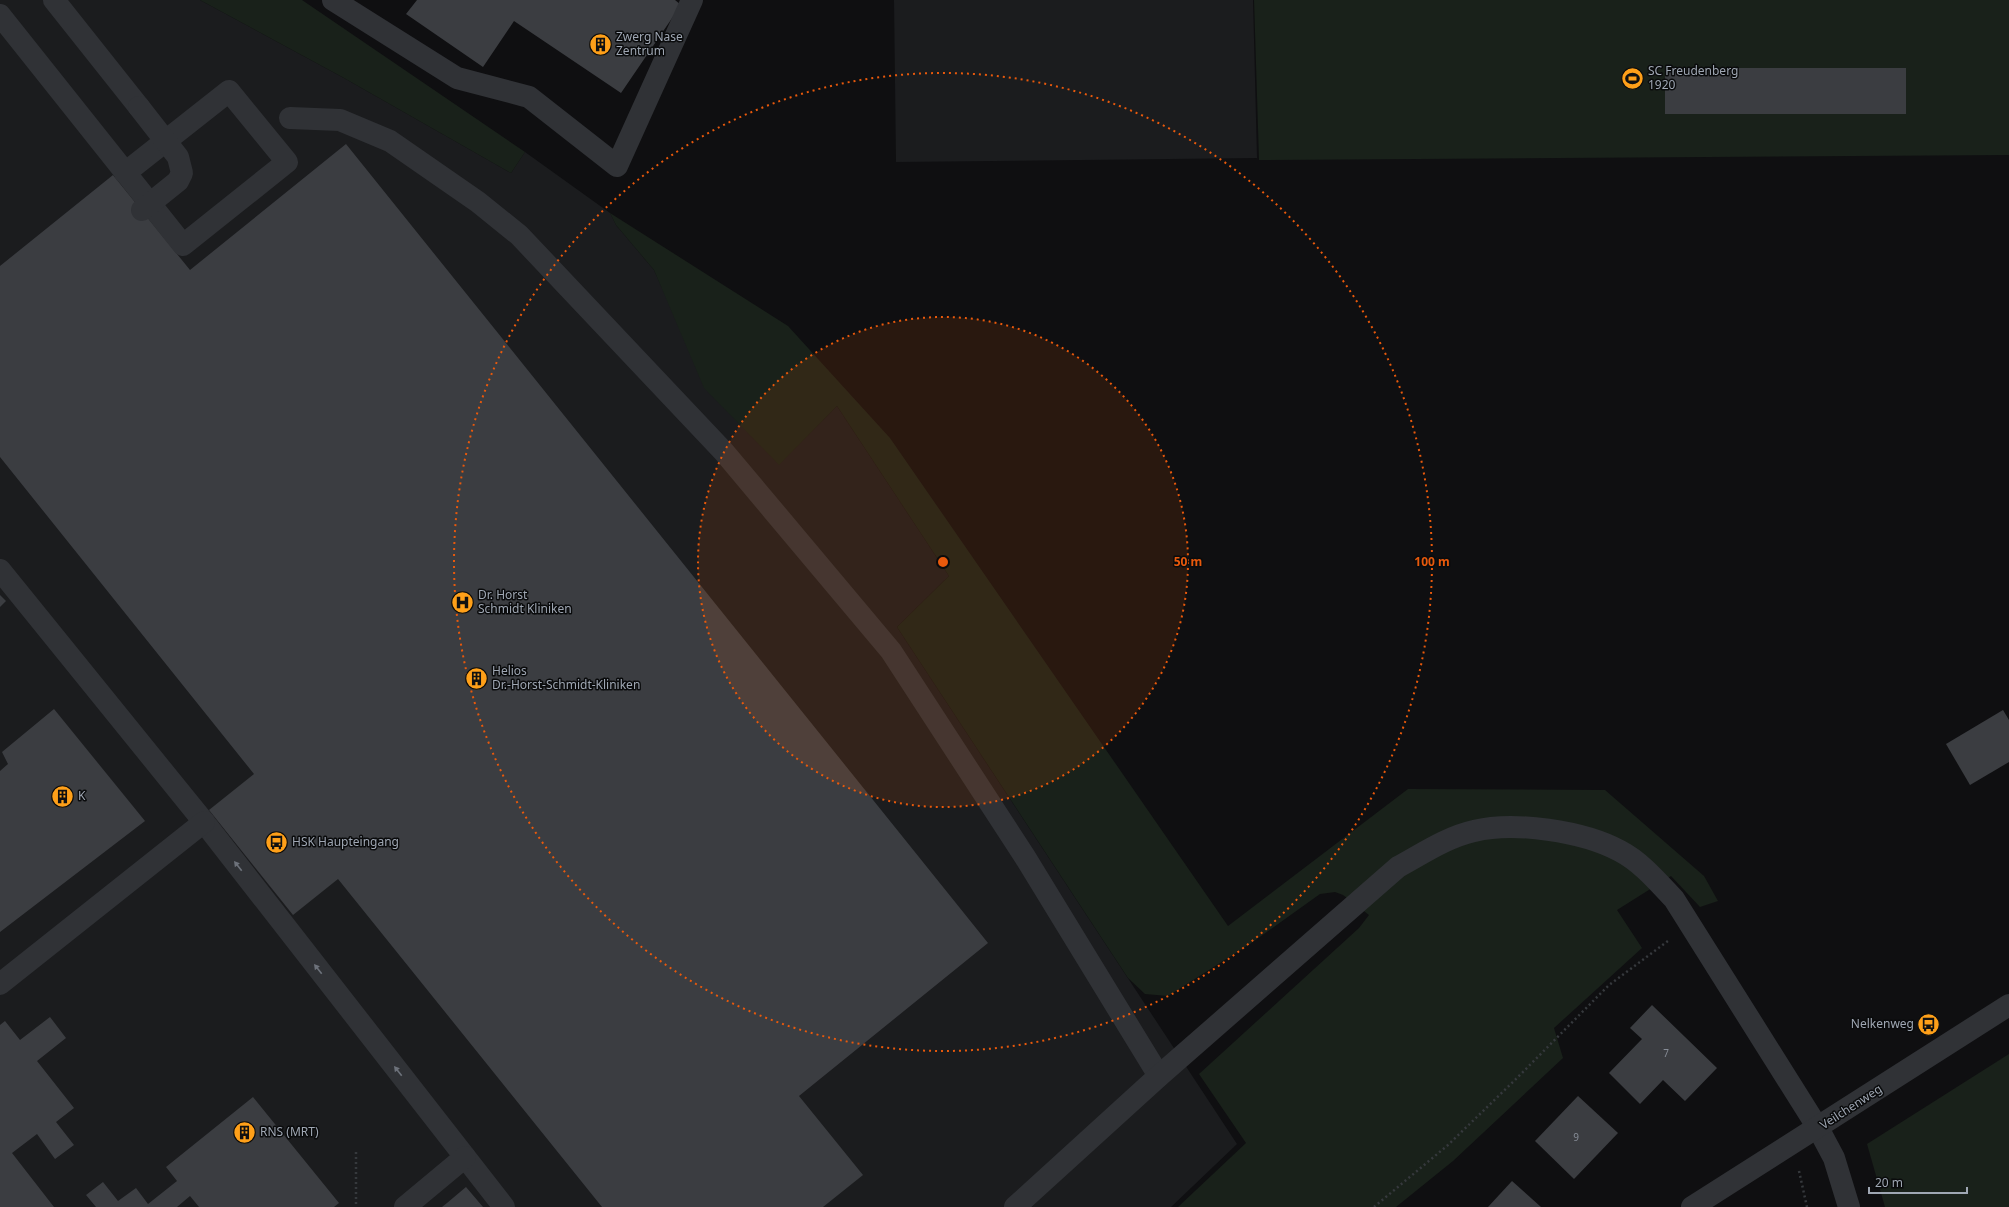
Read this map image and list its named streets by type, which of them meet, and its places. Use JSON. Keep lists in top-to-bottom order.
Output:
{
  "streets": {
    "street": ["Veilchenweg"]
  },
  "places": {
    "building": [
      "Zwerg Nase Zentrum",
      "Helios Dr.-Horst-Schmidt-Kliniken",
      "K",
      "RNS (MRT)"
    ],
    "sports": ["SC Freudenberg 1920"],
    "hospital": ["Dr. Horst Schmidt Kliniken"],
    "bus stop": ["HSK Haupteingang", "Nelkenweg"]
  },
  "house_numbers": ["7", "9"],
  "scale_bar": "20 m",
  "rings": ["50 m", "100 m"]
}
